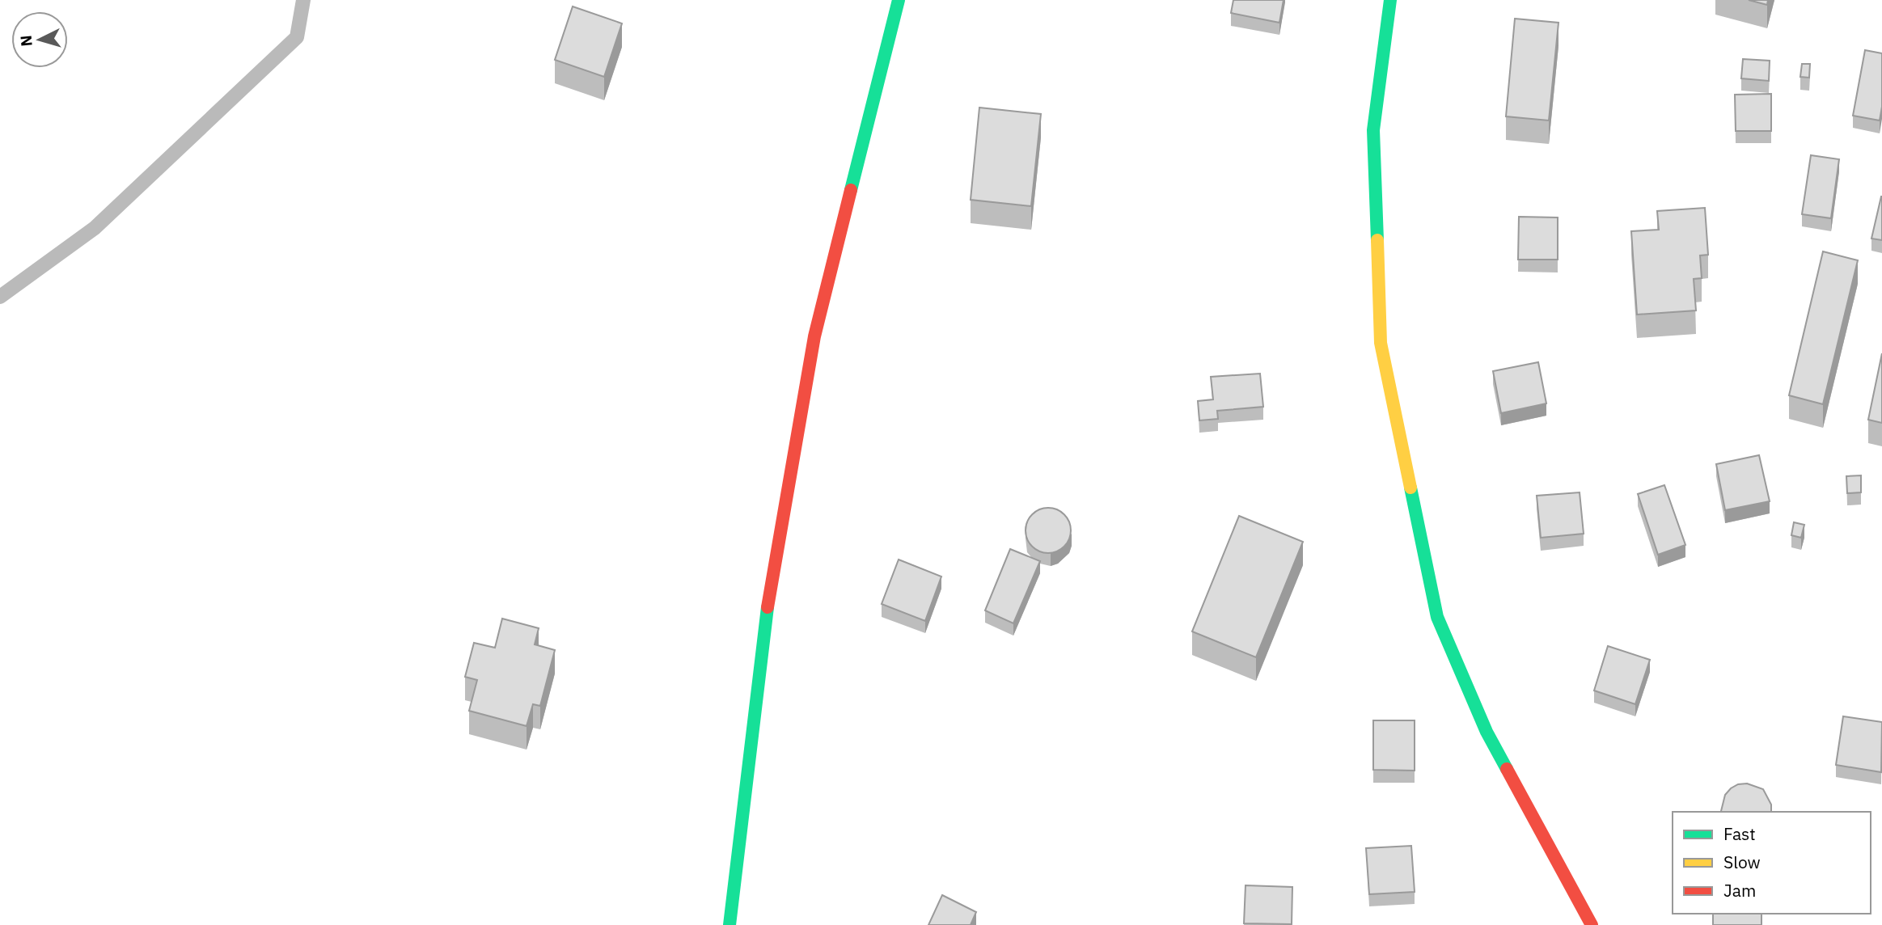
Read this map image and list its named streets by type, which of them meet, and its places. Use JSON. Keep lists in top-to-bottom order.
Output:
{
  "legend": ["Fast", "Slow", "Jam"],
  "north": "left"
}
